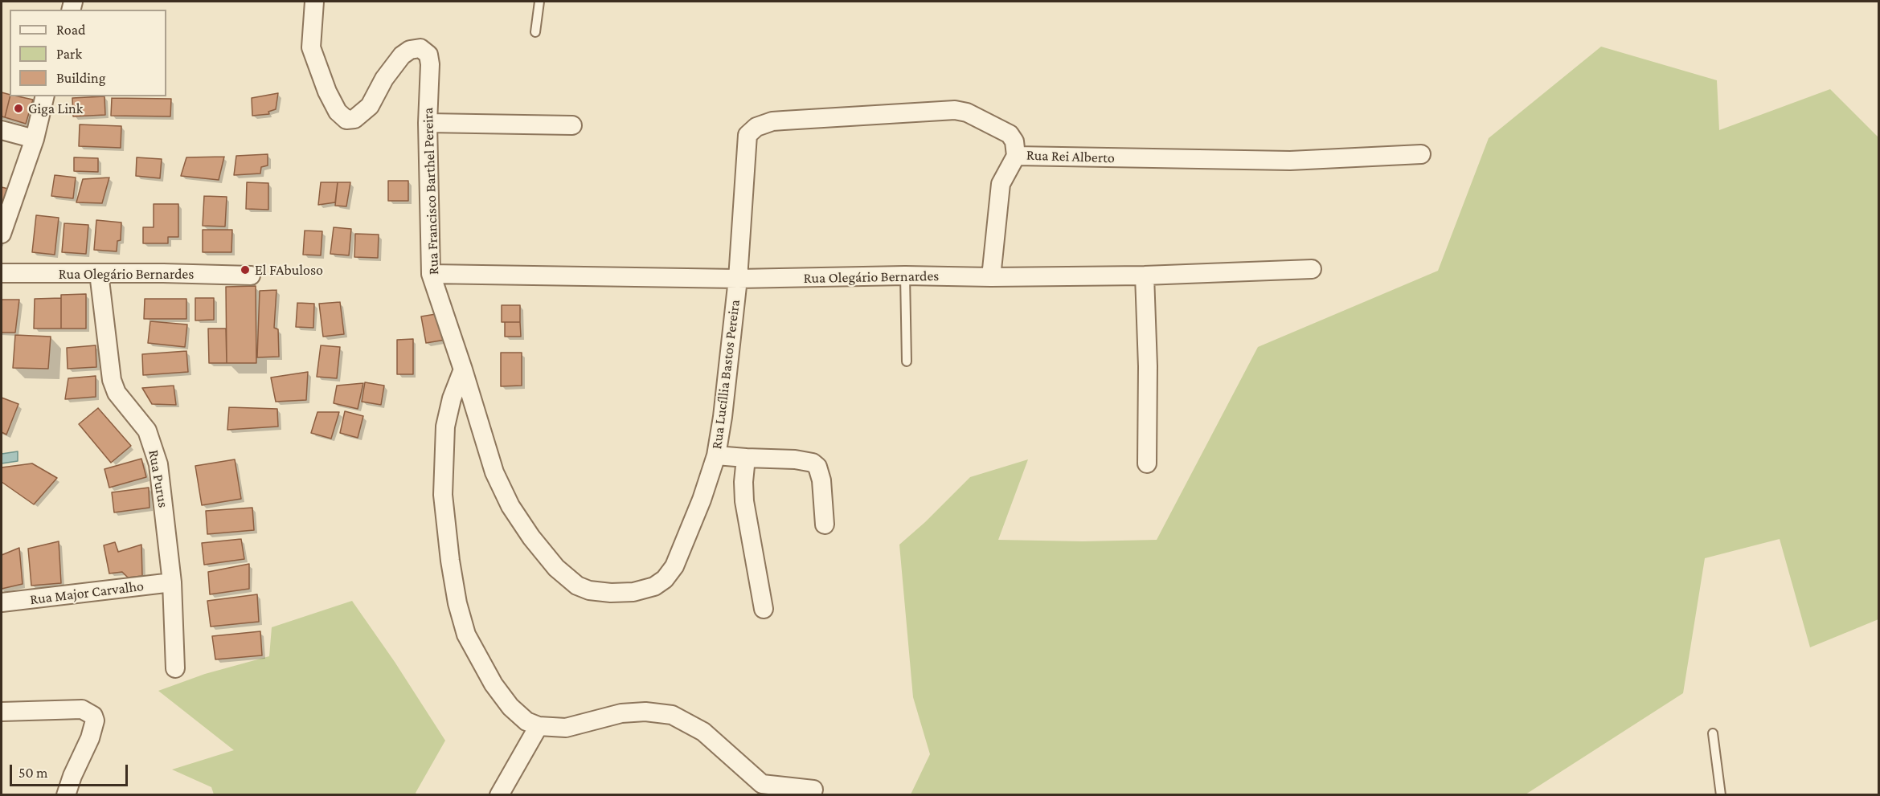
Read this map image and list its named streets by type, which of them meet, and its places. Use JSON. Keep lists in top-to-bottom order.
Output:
{
  "streets": {
    "street": [
      "Rua Rei Alberto",
      "Rua Francisco Barthel Pereira",
      "Rua Olegário Bernardes",
      "Rua Lucíllia Bastos Pereira",
      "Rua Purus",
      "Rua Major Carvalho"
    ]
  },
  "crossings": [
    ["Rua Rei Alberto", "Rua Lucíllia Bastos Pereira"],
    ["Rua Francisco Barthel Pereira", "Rua Olegário Bernardes"],
    ["Rua Francisco Barthel Pereira", "Rua Lucíllia Bastos Pereira"],
    ["Rua Olegário Bernardes", "Rua Lucíllia Bastos Pereira"],
    ["Rua Olegário Bernardes", "Rua Purus"],
    ["Rua Purus", "Rua Major Carvalho"]
  ],
  "places": ["Giga Link", "El FAbuloso"],
  "legend": ["Road", "Park", "Building"],
  "scale_bar": "50 m"
}
